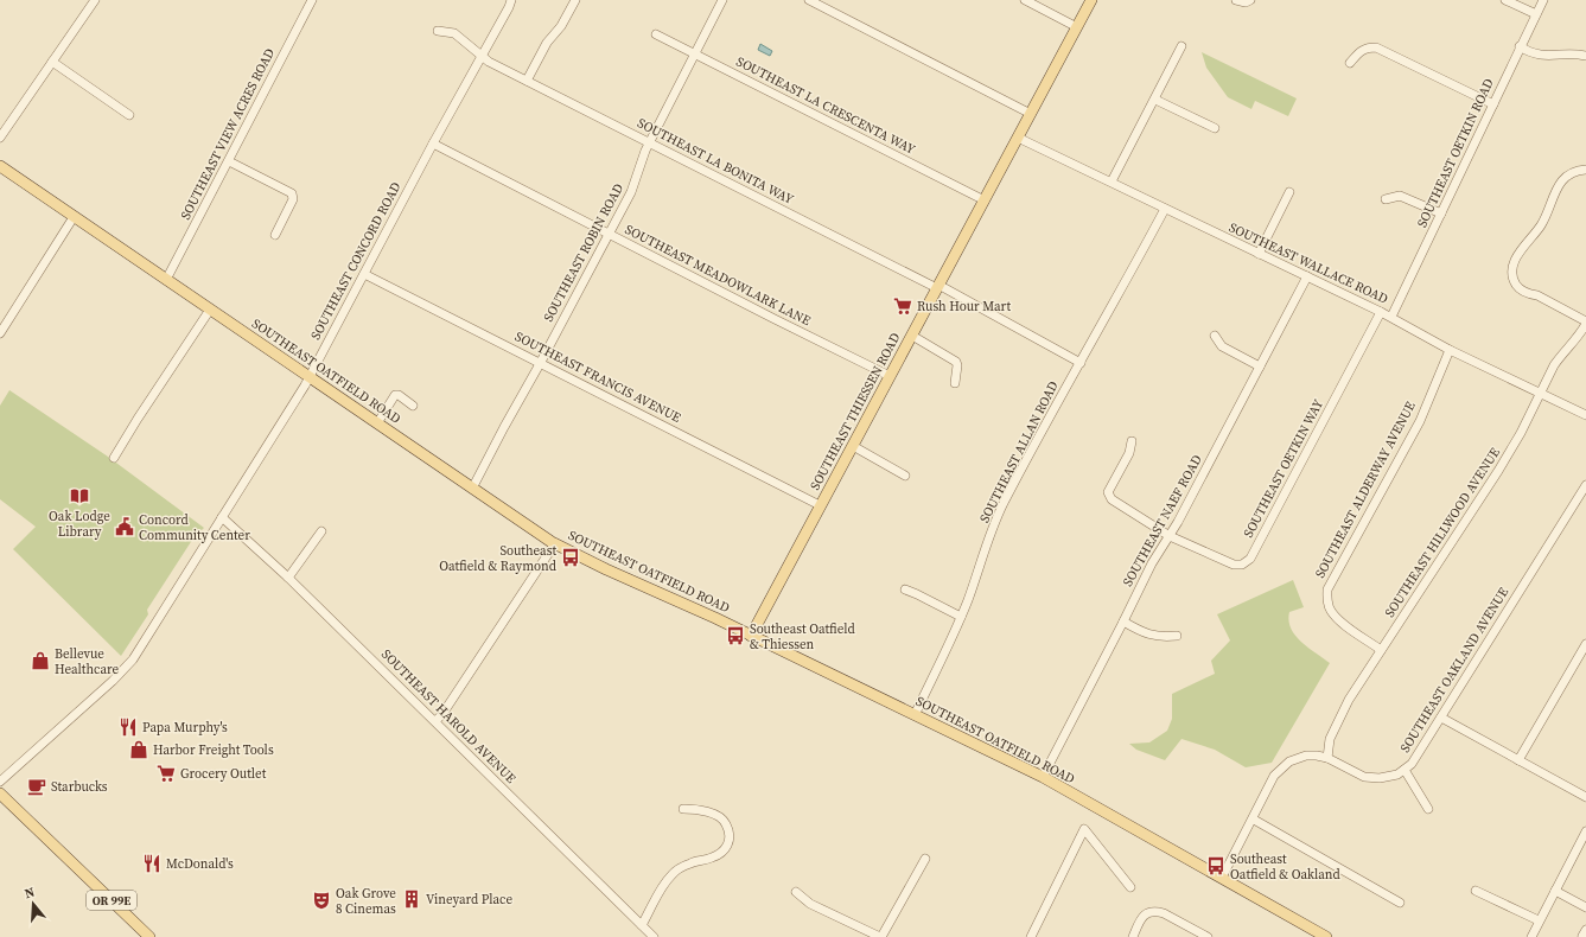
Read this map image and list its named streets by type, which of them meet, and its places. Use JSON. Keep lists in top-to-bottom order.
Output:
{
  "streets": {
    "main road": ["SOUTHEAST OATFIELD ROAD", "SOUTHEAST THIESSEN ROAD", "OR 99E"],
    "street": [
      "SOUTHEAST LA CRESCENTA WAY",
      "SOUTHEAST VIEW ACRES ROAD",
      "SOUTHEAST OETKIN ROAD",
      "SOUTHEAST LA BONITA WAY",
      "SOUTHEAST ROBIN ROAD",
      "SOUTHEAST CONCORD ROAD",
      "SOUTHEAST WALLACE ROAD",
      "SOUTHEAST MEADOWLARK LANE",
      "SOUTHEAST FRANCIS AVENUE",
      "SOUTHEAST ALLAN ROAD",
      "SOUTHEAST OETKIN WAY",
      "SOUTHEAST ALDERWAY AVENUE",
      "SOUTHEAST NAEF ROAD",
      "SOUTHEAST HILLWOOD AVENUE",
      "SOUTHEAST OAKLAND AVENUE",
      "SOUTHEAST HAROLD AVENUE"
    ]
  },
  "crossings": [
    ["SOUTHEAST LA CRESCENTA WAY", "SOUTHEAST ROBIN ROAD"],
    ["SOUTHEAST LA CRESCENTA WAY", "SOUTHEAST THIESSEN ROAD"],
    ["SOUTHEAST VIEW ACRES ROAD", "SOUTHEAST OATFIELD ROAD"],
    ["SOUTHEAST OETKIN ROAD", "SOUTHEAST WALLACE ROAD"],
    ["SOUTHEAST LA BONITA WAY", "SOUTHEAST ROBIN ROAD"],
    ["SOUTHEAST LA BONITA WAY", "SOUTHEAST CONCORD ROAD"],
    ["SOUTHEAST LA BONITA WAY", "SOUTHEAST THIESSEN ROAD"],
    ["SOUTHEAST LA BONITA WAY", "SOUTHEAST ALLAN ROAD"],
    ["SOUTHEAST ROBIN ROAD", "SOUTHEAST MEADOWLARK LANE"],
    ["SOUTHEAST ROBIN ROAD", "SOUTHEAST OATFIELD ROAD"],
    ["SOUTHEAST ROBIN ROAD", "SOUTHEAST FRANCIS AVENUE"],
    ["SOUTHEAST CONCORD ROAD", "SOUTHEAST MEADOWLARK LANE"],
    ["SOUTHEAST CONCORD ROAD", "SOUTHEAST OATFIELD ROAD"],
    ["SOUTHEAST CONCORD ROAD", "SOUTHEAST FRANCIS AVENUE"],
    ["SOUTHEAST CONCORD ROAD", "SOUTHEAST HAROLD AVENUE"],
    ["SOUTHEAST WALLACE ROAD", "SOUTHEAST THIESSEN ROAD"],
    ["SOUTHEAST WALLACE ROAD", "SOUTHEAST ALLAN ROAD"],
    ["SOUTHEAST WALLACE ROAD", "SOUTHEAST OETKIN WAY"],
    ["SOUTHEAST WALLACE ROAD", "SOUTHEAST ALDERWAY AVENUE"],
    ["SOUTHEAST WALLACE ROAD", "SOUTHEAST NAEF ROAD"],
    ["SOUTHEAST WALLACE ROAD", "SOUTHEAST HILLWOOD AVENUE"],
    ["SOUTHEAST MEADOWLARK LANE", "SOUTHEAST THIESSEN ROAD"],
    ["SOUTHEAST OATFIELD ROAD", "SOUTHEAST THIESSEN ROAD"],
    ["SOUTHEAST OATFIELD ROAD", "SOUTHEAST ALLAN ROAD"],
    ["SOUTHEAST OATFIELD ROAD", "SOUTHEAST NAEF ROAD"],
    ["SOUTHEAST OATFIELD ROAD", "SOUTHEAST OAKLAND AVENUE"],
    ["SOUTHEAST FRANCIS AVENUE", "SOUTHEAST THIESSEN ROAD"],
    ["SOUTHEAST OETKIN WAY", "SOUTHEAST NAEF ROAD"],
    ["SOUTHEAST ALDERWAY AVENUE", "SOUTHEAST HILLWOOD AVENUE"],
    ["SOUTHEAST HILLWOOD AVENUE", "SOUTHEAST OAKLAND AVENUE"]
  ],
  "places": {
    "supermarket": ["Rush Hour Mart", "Grocery Outlet"],
    "library": ["Oak Lodge Library"],
    "public building": ["Concord Community Center"],
    "bus stop": ["Southeast Oatfield & Raymond", "Southeast Oatfield & Thiessen", "Southeast Oatfield & Oakland"],
    "shop": ["Bellevue Healthcare", "Harbor Freight Tools"],
    "restaurant": ["Papa Murphy's", "McDonald's"],
    "cafe": ["Starbucks"],
    "building": ["Vineyard Place"],
    "theatre": ["Oak Grove 8 Cinemas"]
  },
  "north": "top"
}
